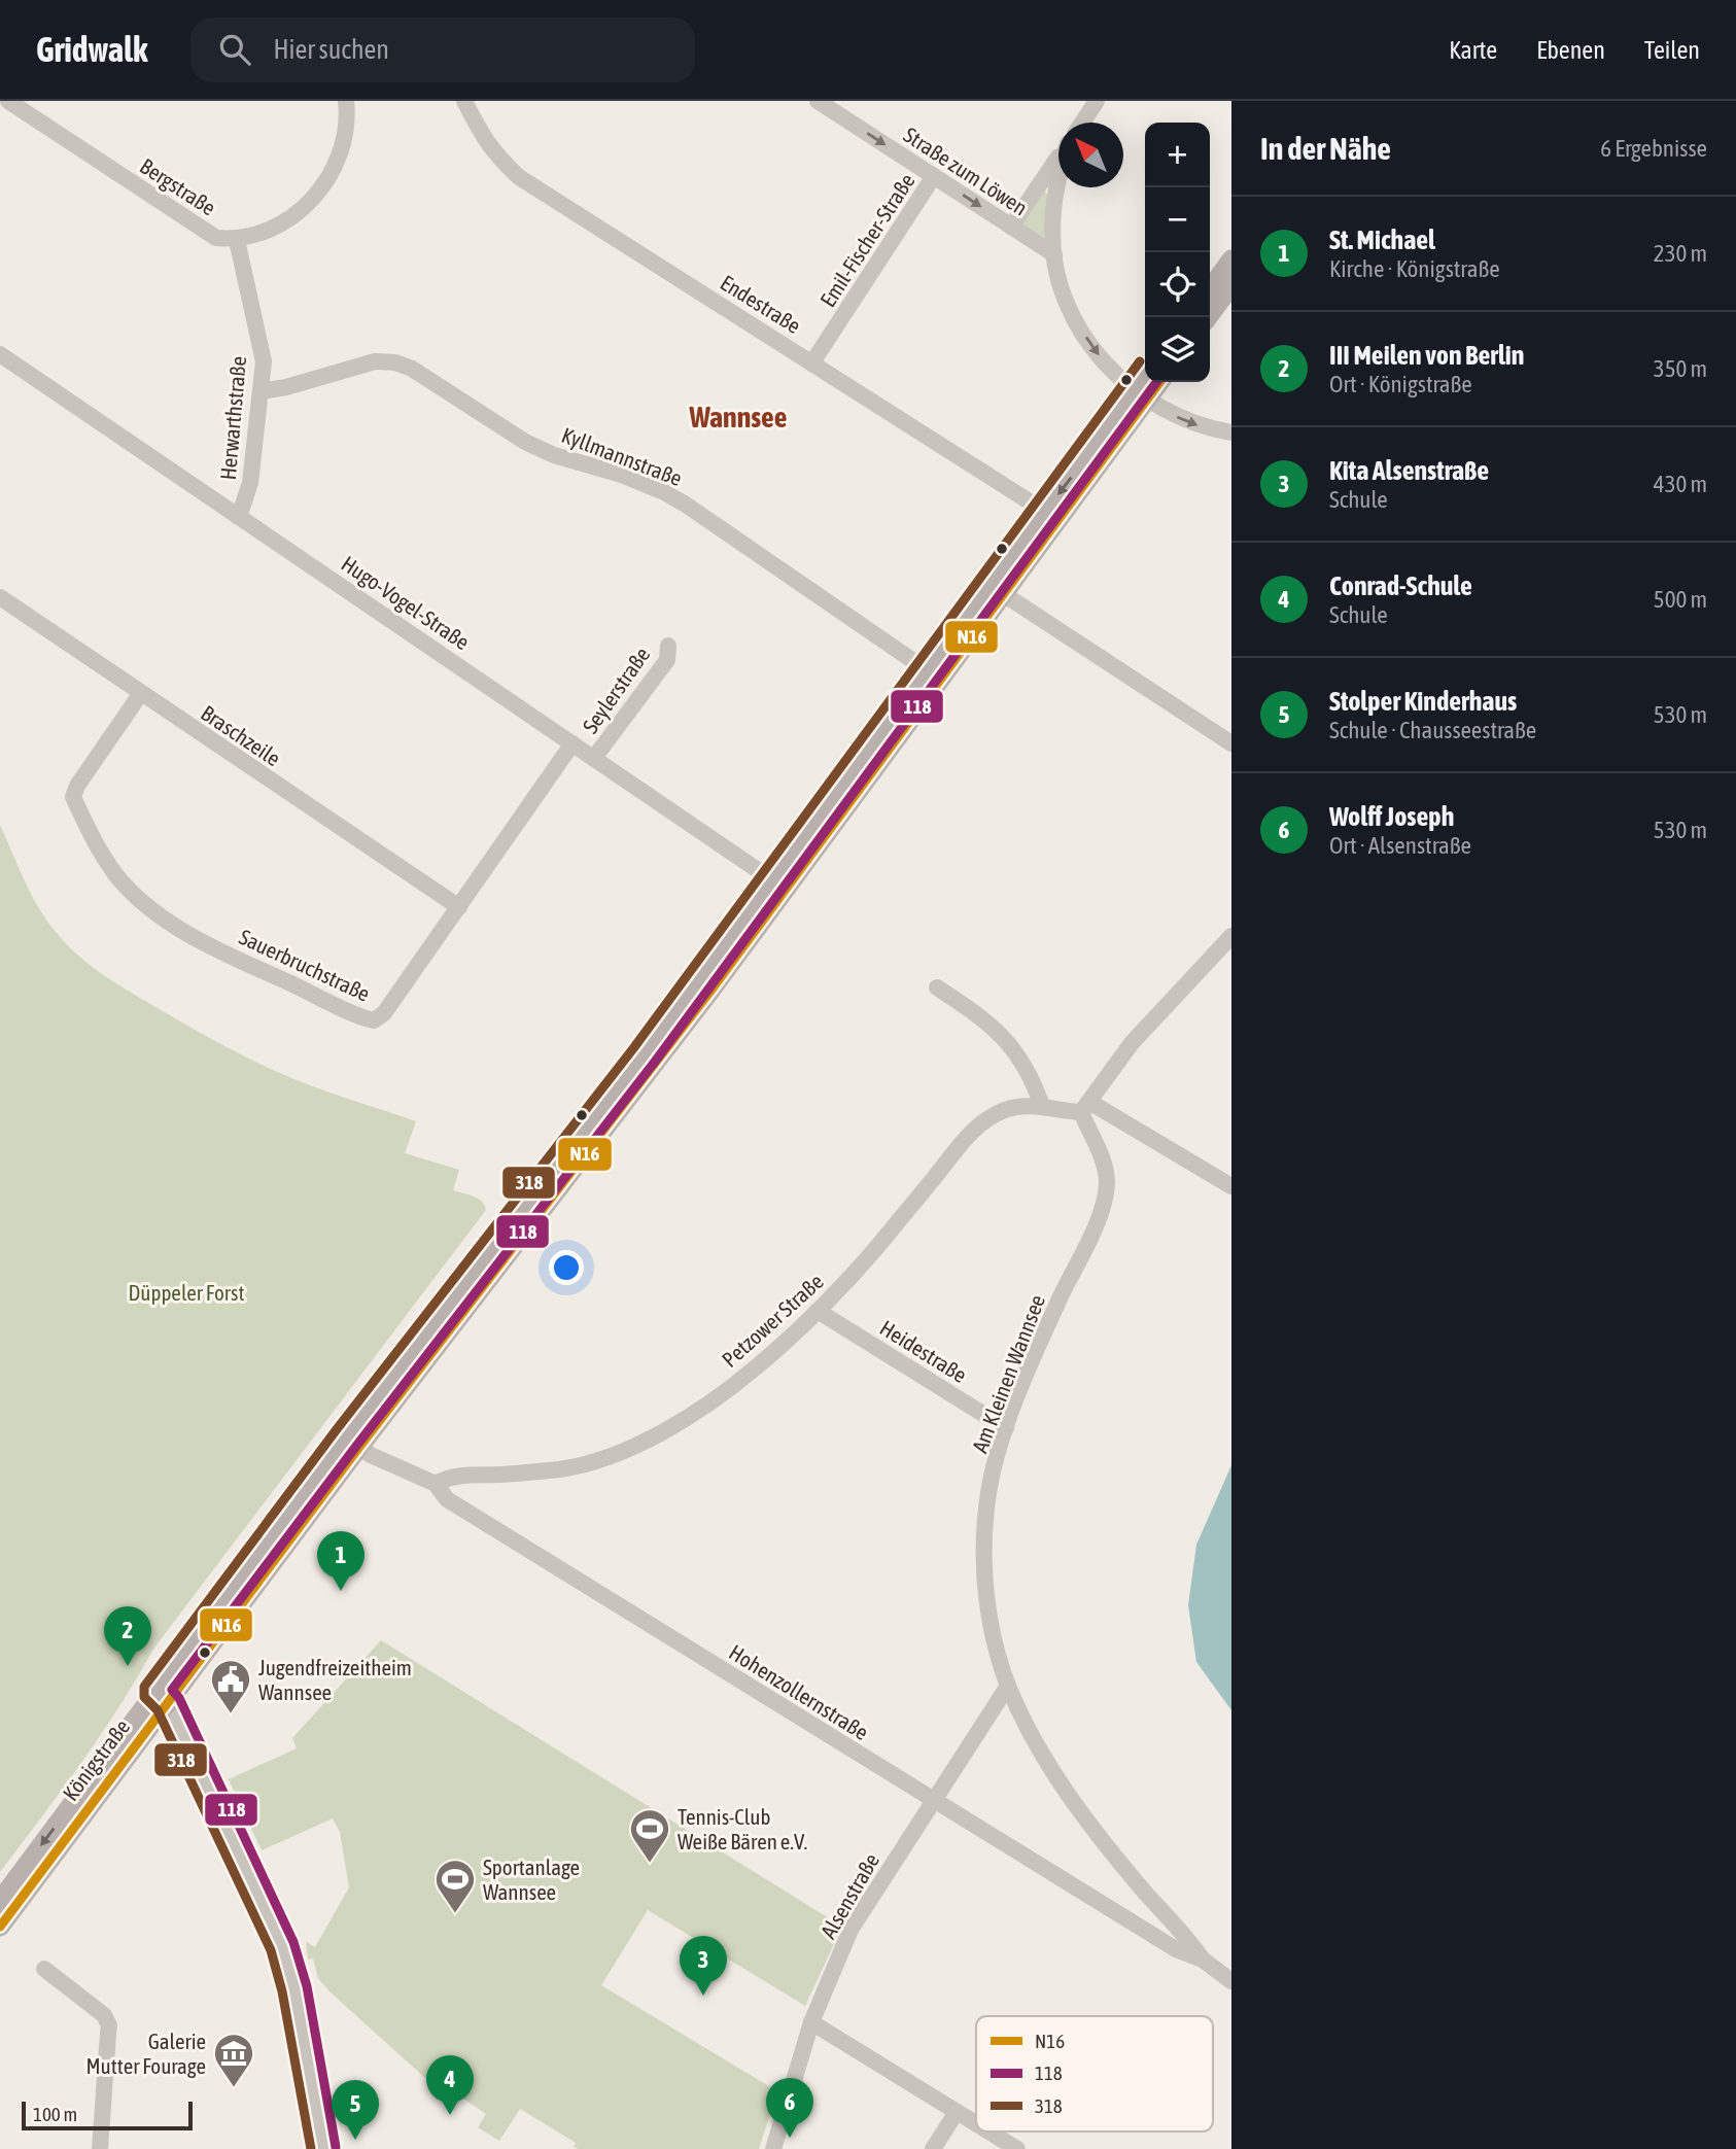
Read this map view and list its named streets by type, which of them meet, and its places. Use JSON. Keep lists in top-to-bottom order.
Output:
{
  "streets": {
    "main road": ["Königstraße"],
    "street": [
      "Straße zum Löwen",
      "Bergstraße",
      "Emil-Fischer-Straße",
      "Endestraße",
      "Herwarthstraße",
      "Kyllmannstraße",
      "Hugo-Vogel-Straße",
      "Seylerstraße",
      "Braschzeile",
      "Sauerbruchstraße",
      "Petzower Straße",
      "Heidestraße",
      "Am Kleinen Wannsee",
      "Hohenzollernstraße",
      "Alsenstraße"
    ]
  },
  "crossings": [
    ["Straße zum Löwen", "Emil-Fischer-Straße"],
    ["Bergstraße", "Herwarthstraße"],
    ["Emil-Fischer-Straße", "Endestraße"],
    ["Endestraße", "Königstraße"],
    ["Herwarthstraße", "Kyllmannstraße"],
    ["Herwarthstraße", "Hugo-Vogel-Straße"],
    ["Kyllmannstraße", "Königstraße"],
    ["Hugo-Vogel-Straße", "Seylerstraße"],
    ["Hugo-Vogel-Straße", "Sauerbruchstraße"],
    ["Hugo-Vogel-Straße", "Königstraße"],
    ["Braschzeile", "Sauerbruchstraße"],
    ["Petzower Straße", "Heidestraße"],
    ["Petzower Straße", "Am Kleinen Wannsee"],
    ["Petzower Straße", "Hohenzollernstraße"],
    ["Heidestraße", "Am Kleinen Wannsee"],
    ["Am Kleinen Wannsee", "Hohenzollernstraße"],
    ["Am Kleinen Wannsee", "Alsenstraße"],
    ["Hohenzollernstraße", "Königstraße"],
    ["Hohenzollernstraße", "Alsenstraße"]
  ],
  "one_way": ["Straße zum Löwen"],
  "districts": ["Wannsee"],
  "parks": ["Düppeler Forst"],
  "places": {
    "public building": ["Jugendfreizeitheim Wannsee"],
    "sports": ["Tennis-Club Weiße Bären e.V.", "Sportanlage Wannsee"],
    "museum": ["Galerie Mutter Fourage"]
  },
  "lines": ["transit line 318", "transit line N16", "transit line 118"],
  "legend": ["N16", "118", "318"],
  "scale_bar": "100 m",
  "north": "top left",
  "page": {
    "header": "Gridwalk",
    "search": "Hier suchen",
    "nav": ["Karte", "Ebenen", "Teilen"],
    "heading": ["In der Nähe", "6 Ergebnisse"],
    "map_buttons": ["+", "−"],
    "list": [
      {
        "mark": "1",
        "name": "St. Michael",
        "note": "Kirche · Königstraße",
        "value": "230 m"
      },
      {
        "mark": "2",
        "name": "III Meilen von Berlin",
        "note": "Ort · Königstraße",
        "value": "350 m"
      },
      {
        "mark": "3",
        "name": "Kita Alsenstraße",
        "note": "Schule",
        "value": "430 m"
      },
      {
        "mark": "4",
        "name": "Conrad-Schule",
        "note": "Schule",
        "value": "500 m"
      },
      {
        "mark": "5",
        "name": "Stolper Kinderhaus",
        "note": "Schule · Chausseestraße",
        "value": "530 m"
      },
      {
        "mark": "6",
        "name": "Wolff Joseph",
        "note": "Ort · Alsenstraße",
        "value": "530 m"
      }
    ],
    "pins": [
      "1",
      "2",
      "3",
      "4",
      "6",
      "5"
    ],
    "scale": "100 m"
  }
}
